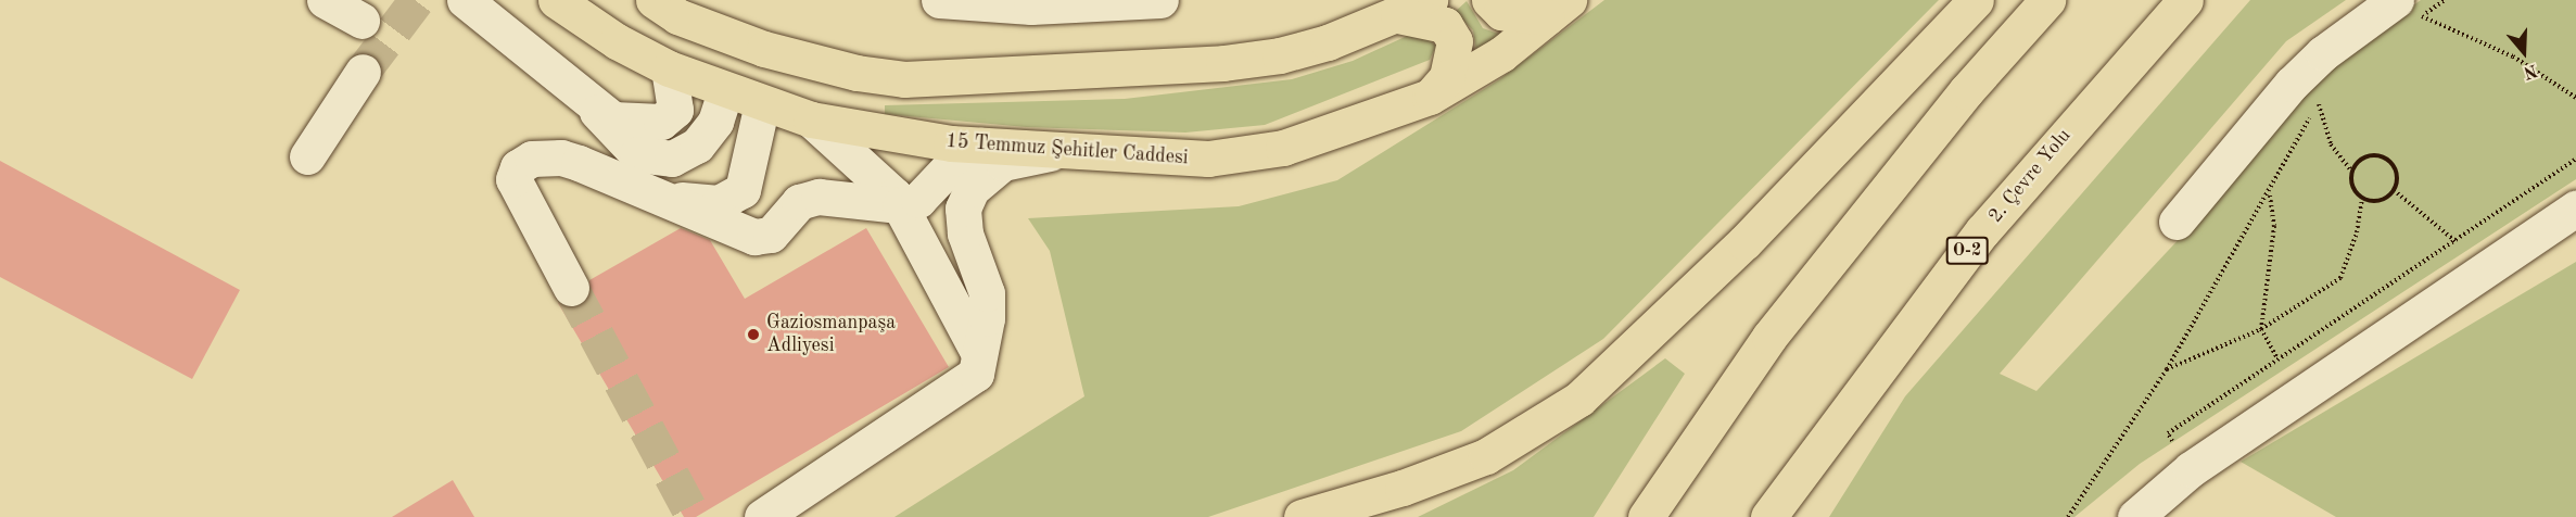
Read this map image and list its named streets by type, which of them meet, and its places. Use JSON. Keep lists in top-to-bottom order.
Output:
{
  "streets": {
    "main road": ["15 Temmuz Şehitler Caddesi", "2. Çevre Yolu", "O-2"]
  },
  "places": ["Gaziosmanpaşa Adliyesi"],
  "north": "bottom"
}
